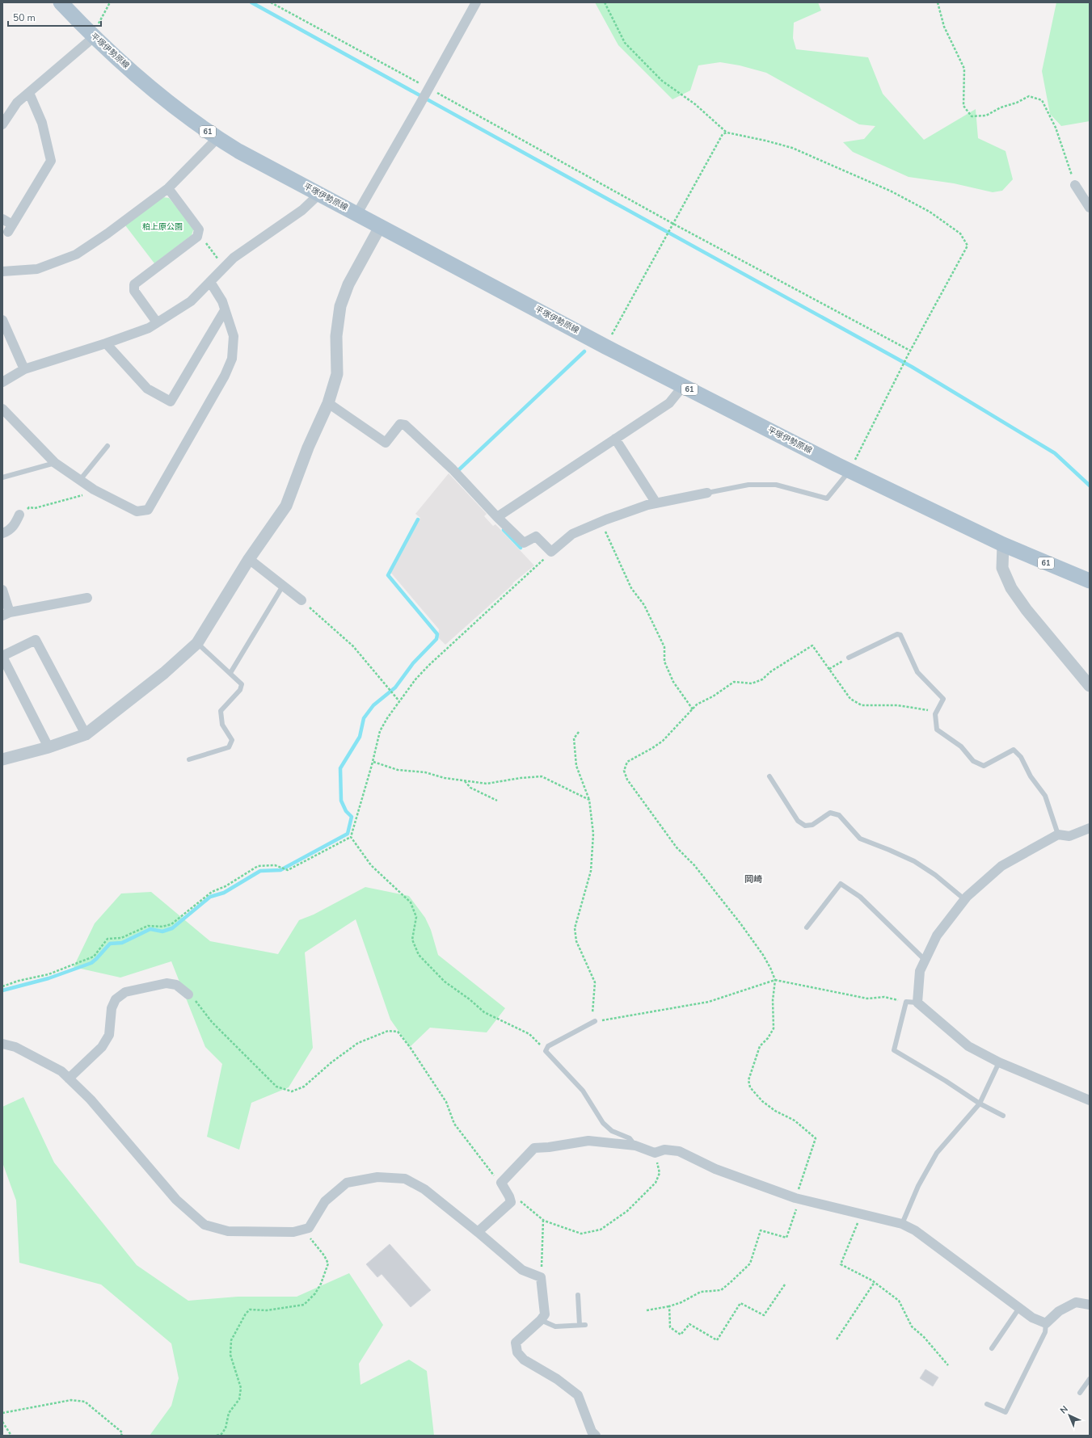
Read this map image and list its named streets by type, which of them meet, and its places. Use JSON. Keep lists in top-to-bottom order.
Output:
{
  "streets": {
    "main road": ["平塚伊勢原線", "61"]
  },
  "districts": ["岡崎"],
  "parks": ["粕上原公園"],
  "scale_bar": "50 m",
  "north": "top left"
}
